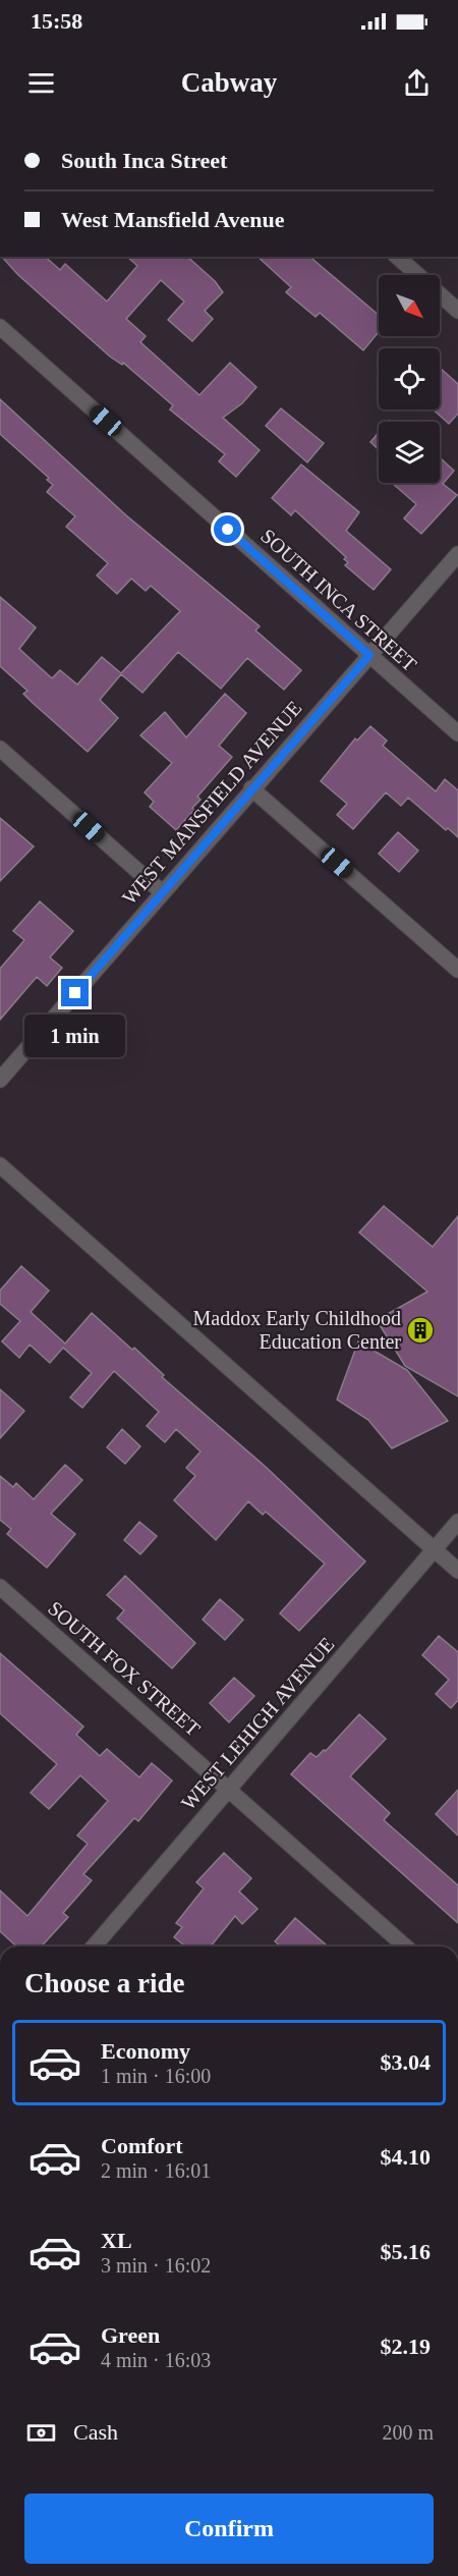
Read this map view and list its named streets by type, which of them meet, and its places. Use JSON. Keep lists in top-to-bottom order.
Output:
{
  "streets": {
    "street": [
      "SOUTH INCA STREET",
      "WEST MANSFIELD AVENUE",
      "SOUTH FOX STREET",
      "WEST LEHIGH AVENUE"
    ]
  },
  "crossings": [
    ["SOUTH INCA STREET", "WEST MANSFIELD AVENUE"],
    ["SOUTH FOX STREET", "WEST LEHIGH AVENUE"]
  ],
  "places": {
    "building": ["Maddox Early Childhood Education Center"]
  },
  "north": "bottom right",
  "page": {
    "status": "15:58",
    "header": "Cabway",
    "banner": ["South Inca Street", "West Mansfield Avenue"],
    "bubble": "1 min",
    "heading": "Choose a ride",
    "list": [
      {
        "name": "Economy",
        "note": "1 min · 16:00",
        "value": "$3.04"
      },
      {
        "name": "Comfort",
        "note": "2 min · 16:01",
        "value": "$4.10"
      },
      {
        "name": "XL",
        "note": "3 min · 16:02",
        "value": "$5.16"
      },
      {
        "name": "Green",
        "note": "4 min · 16:03",
        "value": "$2.19"
      }
    ],
    "pay": ["Cash", "200 m"],
    "buttons": "Confirm"
  }
}
